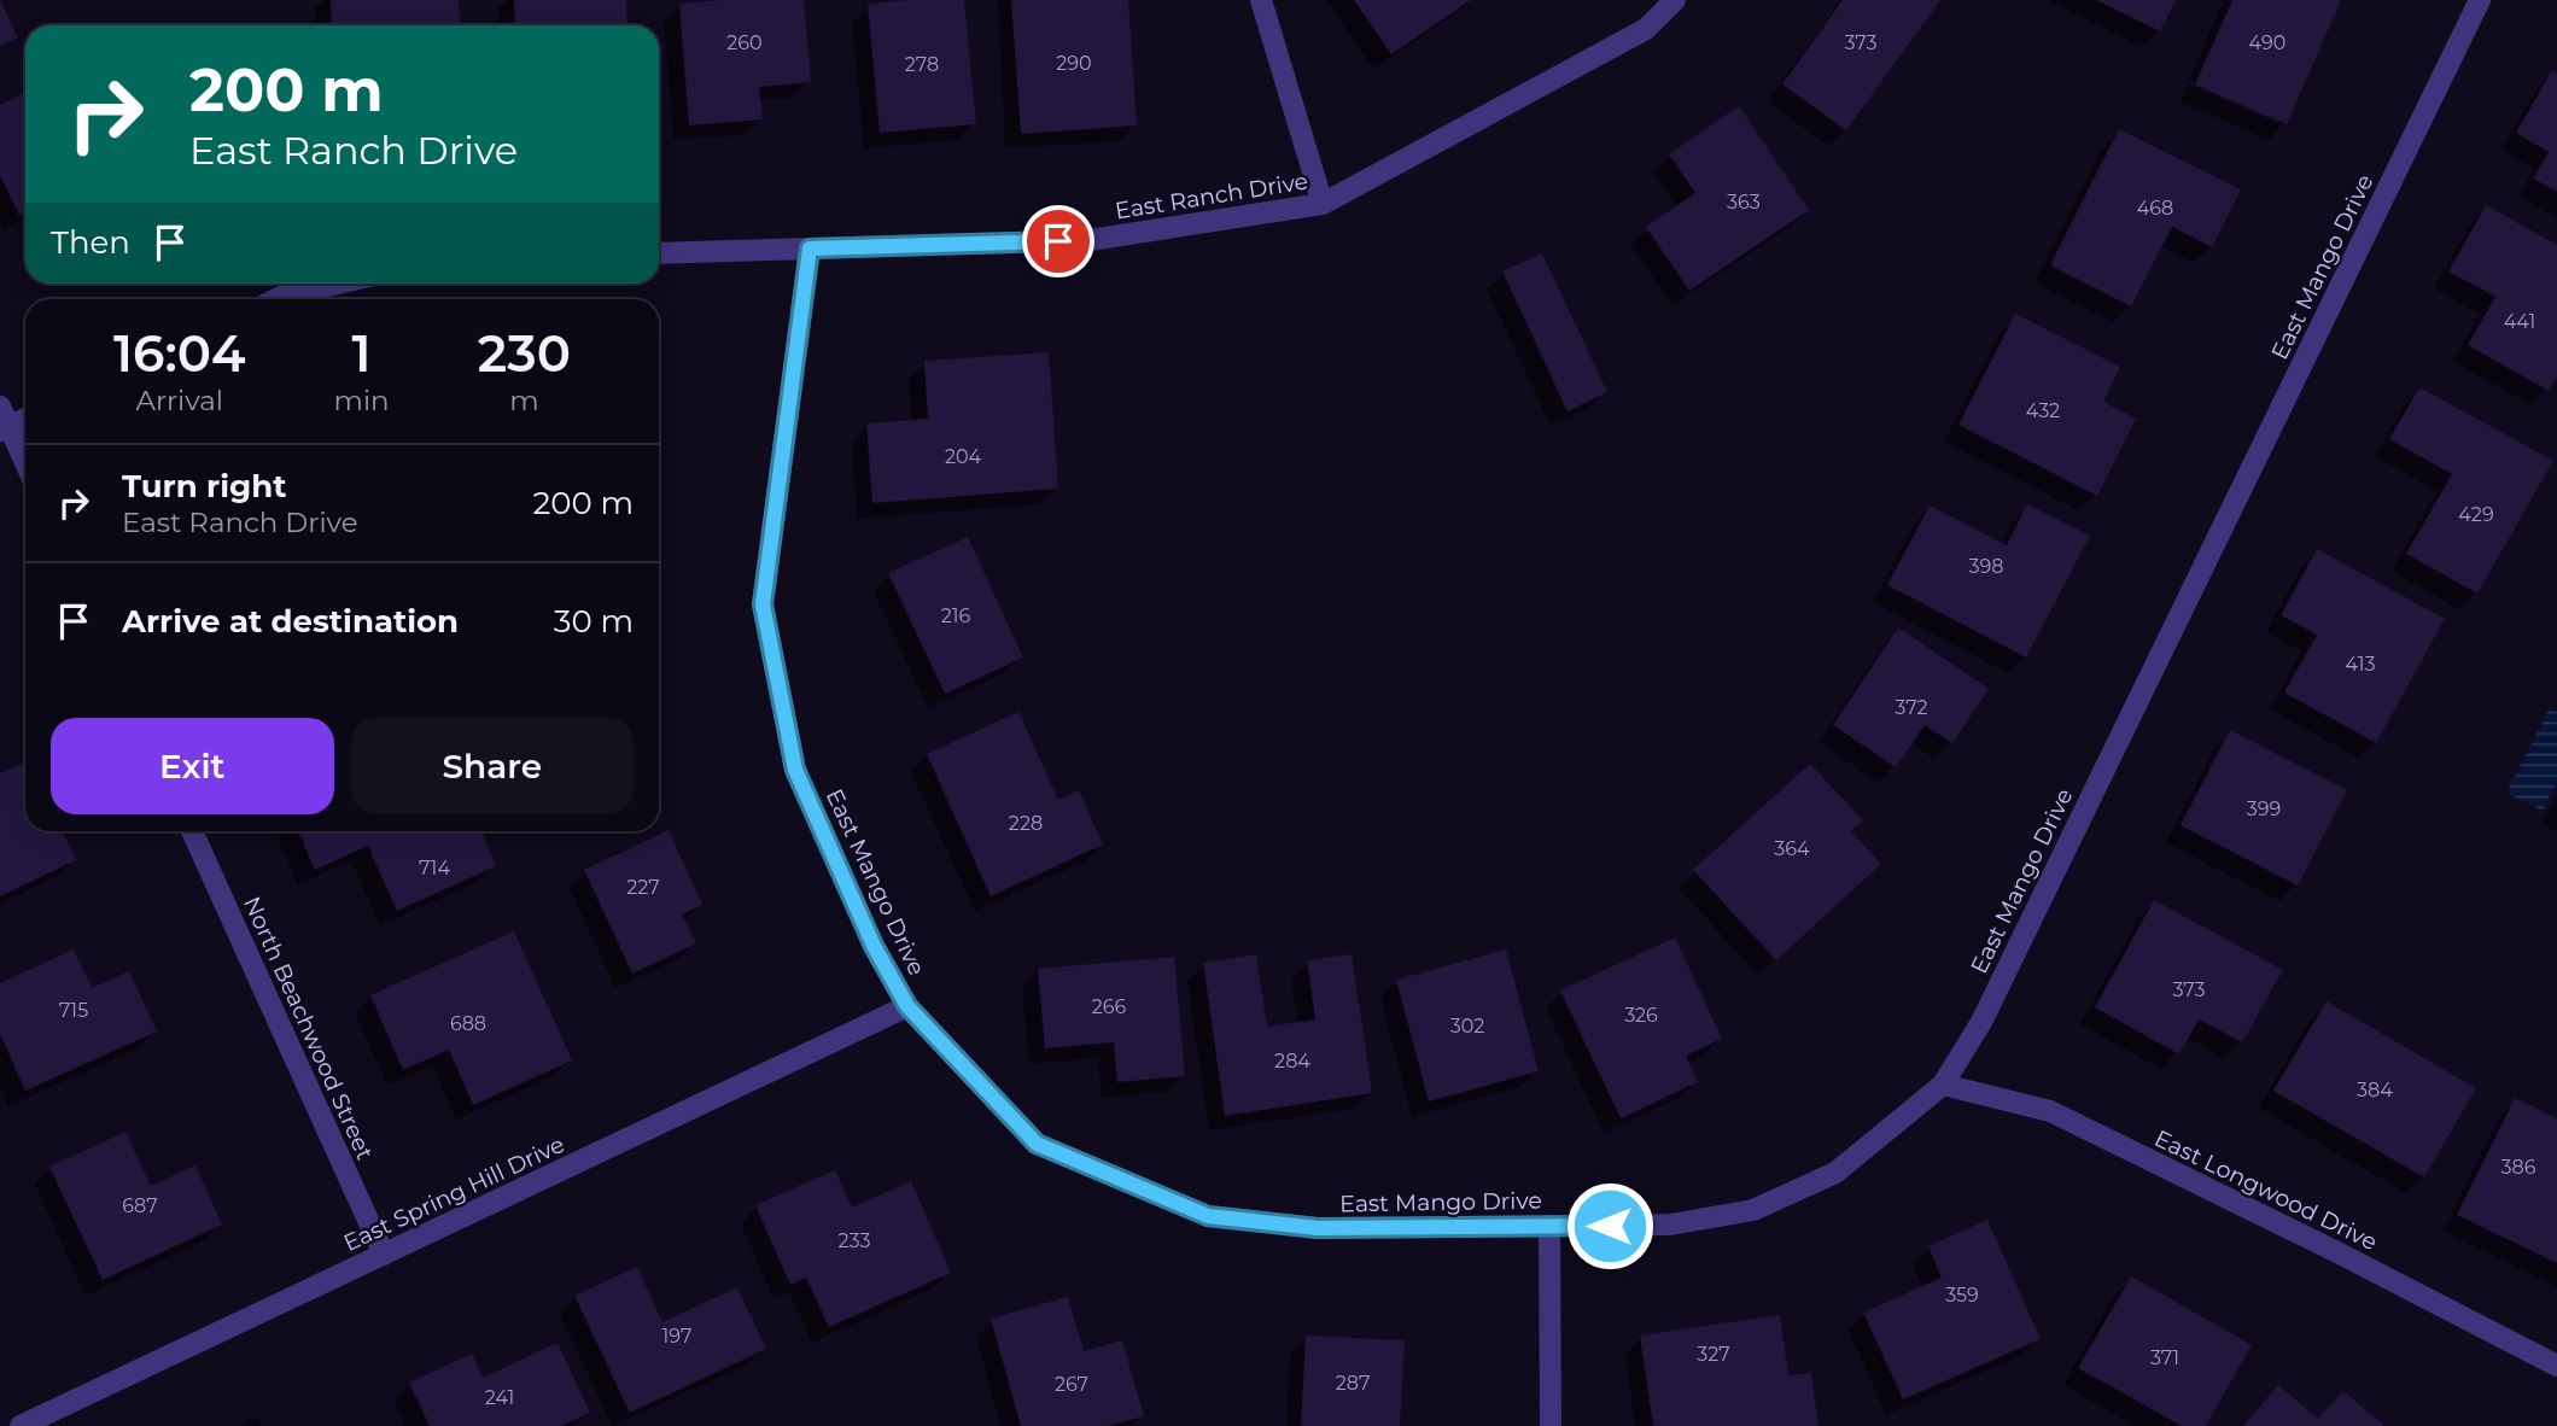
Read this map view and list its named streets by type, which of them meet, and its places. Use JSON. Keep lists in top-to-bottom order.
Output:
{
  "streets": {
    "street": [
      "East Ranch Drive",
      "East Mango Drive",
      "North Beachwood Street",
      "East Longwood Drive",
      "East Spring Hill Drive"
    ]
  },
  "crossings": [
    ["East Ranch Drive", "East Mango Drive"],
    ["East Mango Drive", "East Longwood Drive"],
    ["East Mango Drive", "East Spring Hill Drive"],
    ["North Beachwood Street", "East Spring Hill Drive"]
  ],
  "house_numbers": [
    "260",
    "373",
    "490",
    "290",
    "278",
    "363",
    "468",
    "441",
    "432",
    "204",
    "429",
    "398",
    "216",
    "413",
    "372",
    "399",
    "228",
    "364",
    "714",
    "227",
    "373",
    "266",
    "715",
    "326",
    "688",
    "302",
    "284",
    "384",
    "386",
    "687",
    "233",
    "359",
    "197",
    "327",
    "371",
    "287",
    "267",
    "241"
  ],
  "page": {
    "turn": ["200 m", "East Ranch Drive"],
    "then": "Then",
    "eta": [
      "16:04",
      "Arrival",
      "1",
      "min",
      "230",
      "m"
    ],
    "list": [
      {
        "name": "Turn right",
        "note": "East Ranch Drive",
        "value": "200 m"
      },
      {
        "name": "Arrive at destination",
        "value": "30 m"
      }
    ],
    "buttons": ["Exit", "Share"]
  }
}
